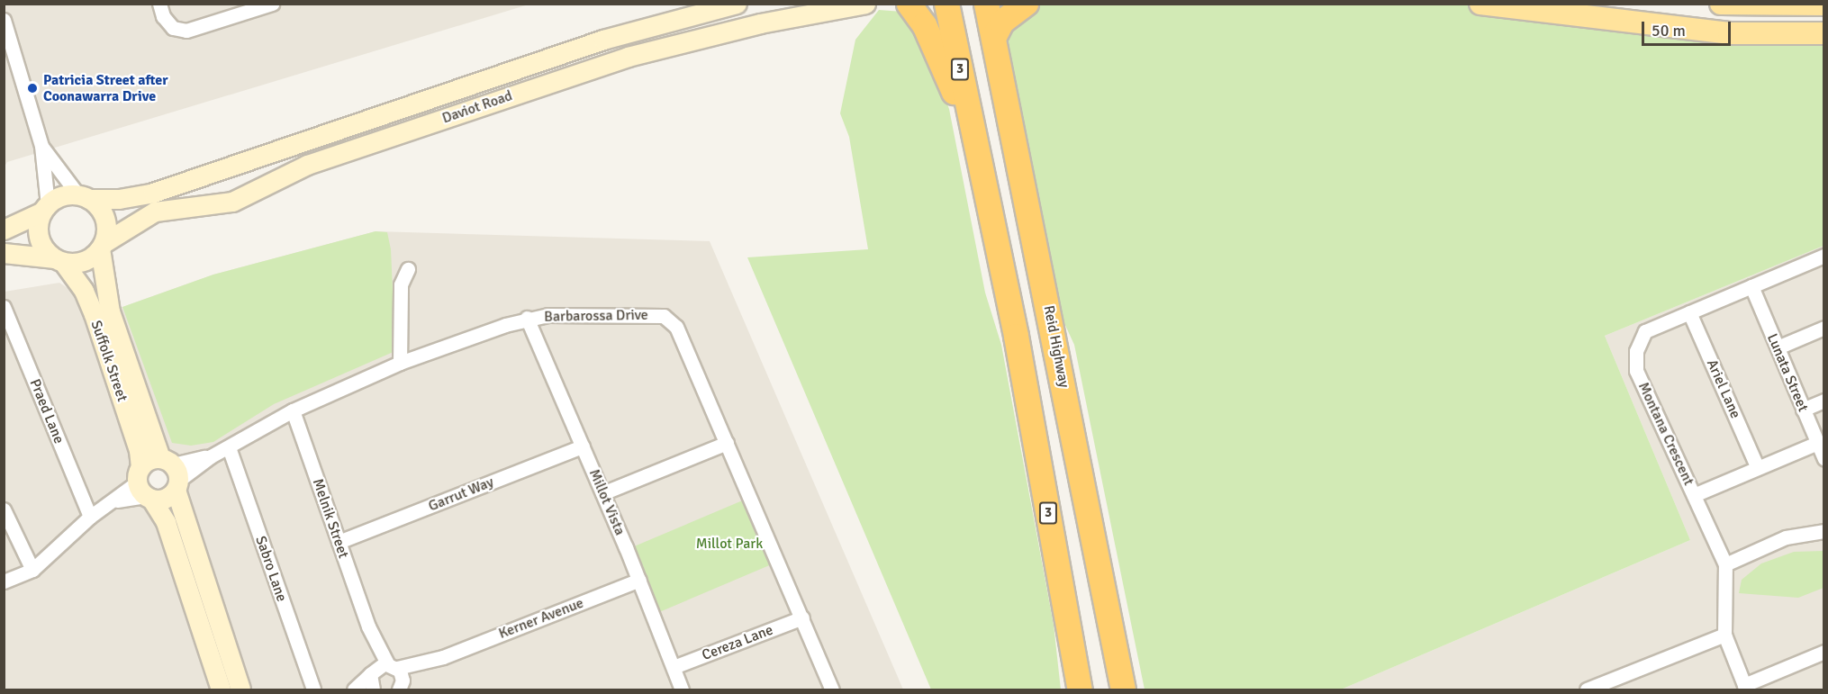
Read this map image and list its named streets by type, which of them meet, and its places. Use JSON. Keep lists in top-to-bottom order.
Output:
{
  "streets": {
    "highway": ["3", "Reid Highway"],
    "street": [
      "Daviot Road",
      "Barbarossa Drive",
      "Suffolk Street",
      "Lunata Street",
      "Ariel Lane",
      "Praed Lane",
      "Montana Crescent",
      "Garrut Way",
      "Millot Vista",
      "Melnik Street",
      "Sabro Lane",
      "Kerner Avenue",
      "Cereza Lane"
    ]
  },
  "crossings": [
    ["Daviot Road", "Suffolk Street"],
    ["Barbarossa Drive", "Suffolk Street"],
    ["Barbarossa Drive", "Millot Vista"],
    ["Barbarossa Drive", "Melnik Street"],
    ["Barbarossa Drive", "Sabro Lane"],
    ["Barbarossa Drive", "Cereza Lane"],
    ["Lunata Street", "Montana Crescent"],
    ["Ariel Lane", "Montana Crescent"],
    ["Garrut Way", "Millot Vista"],
    ["Garrut Way", "Melnik Street"],
    ["Millot Vista", "Kerner Avenue"],
    ["Millot Vista", "Cereza Lane"],
    ["Melnik Street", "Kerner Avenue"]
  ],
  "parks": ["Millot Park"],
  "places": ["Patricia Street after Coonawarra Drive"],
  "scale_bar": "50 m"
}
